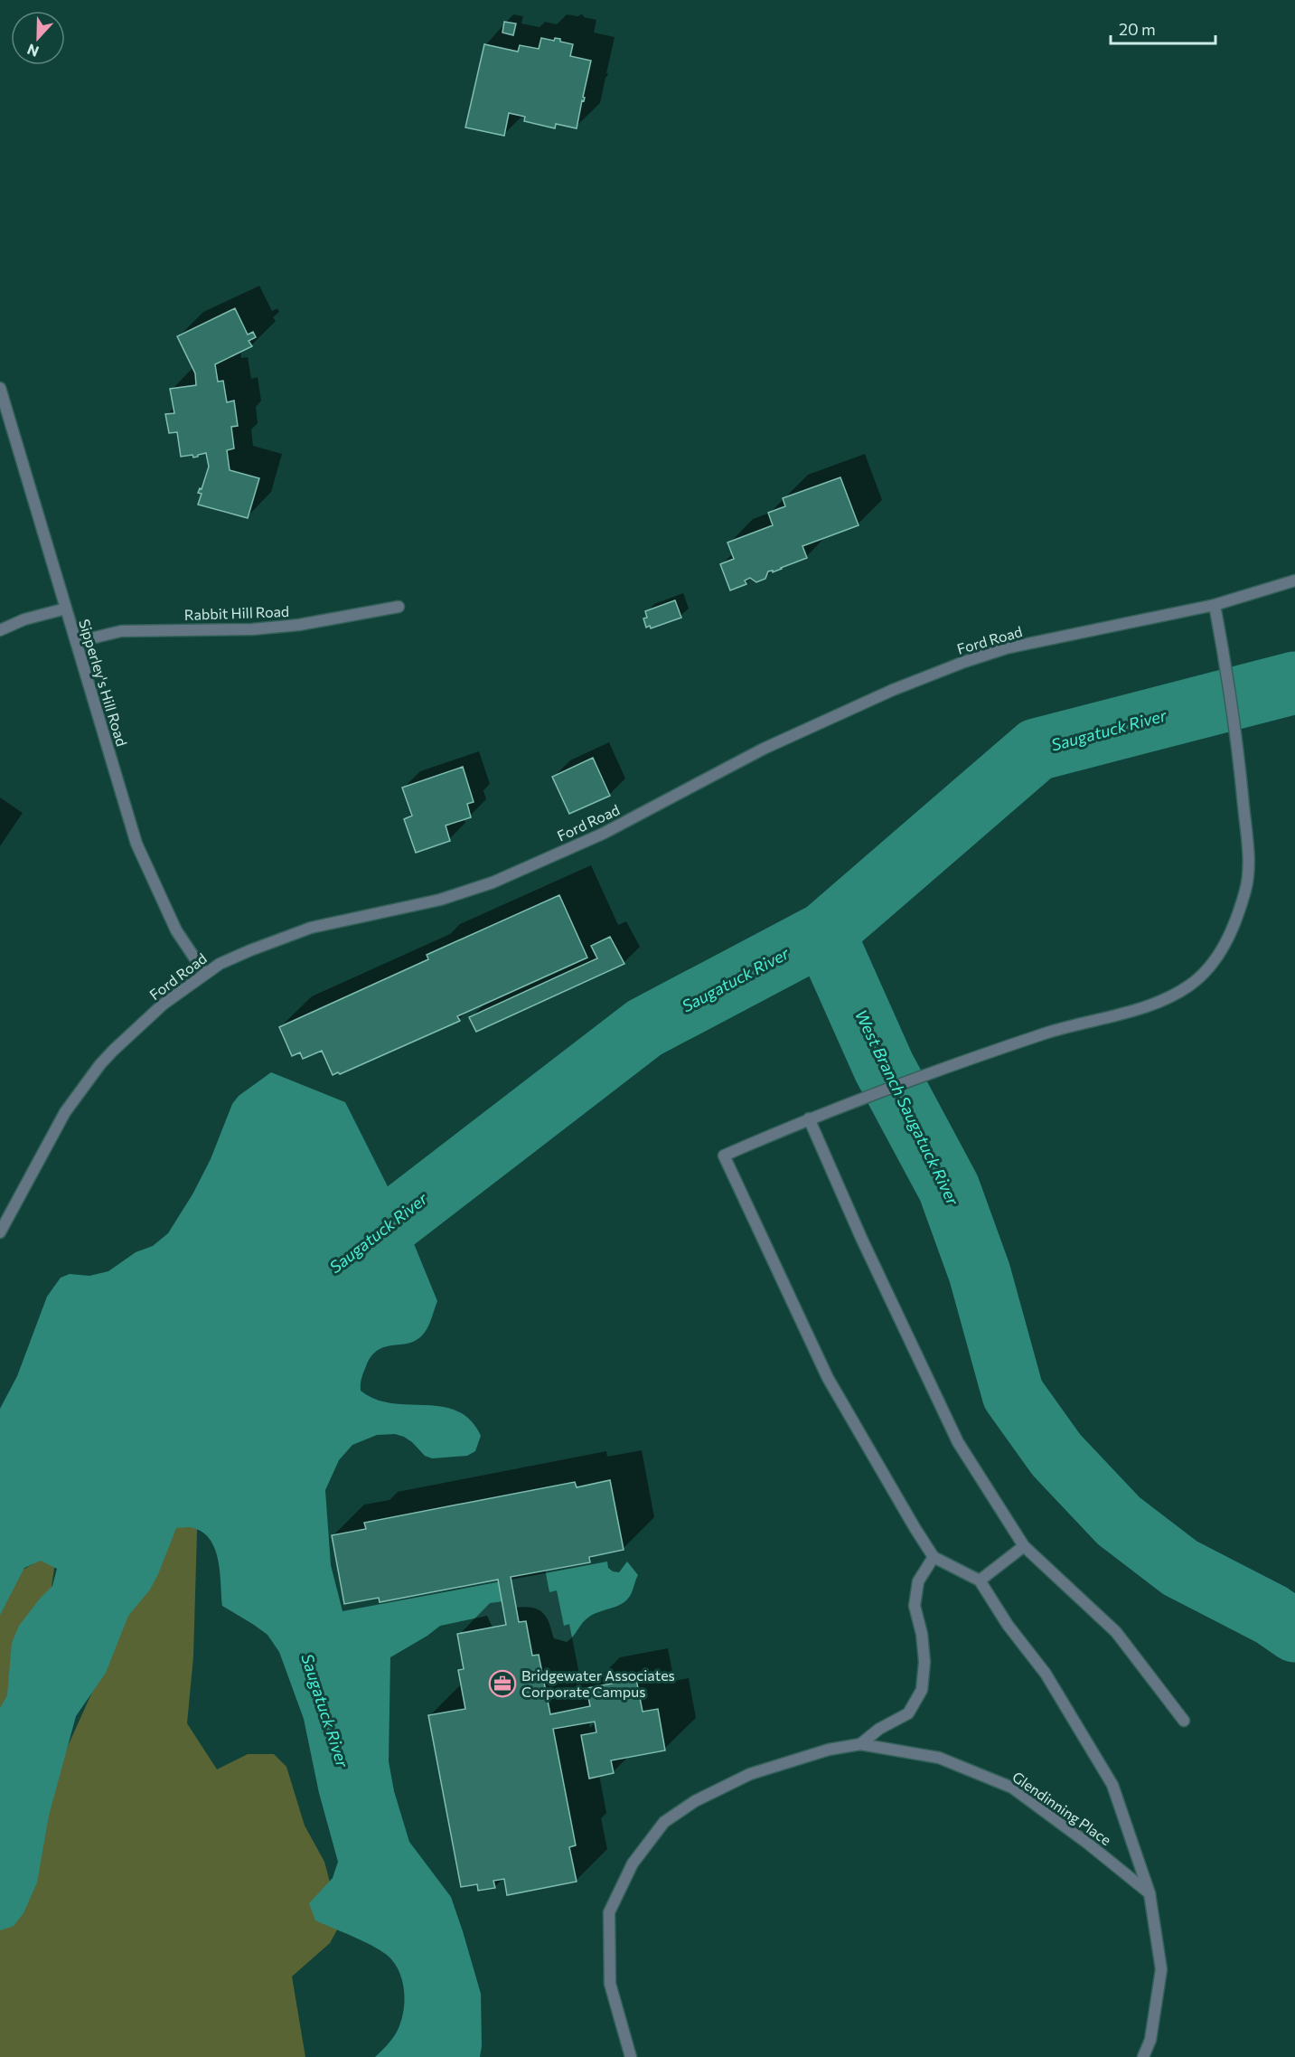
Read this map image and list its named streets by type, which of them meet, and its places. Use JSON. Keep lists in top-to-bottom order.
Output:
{
  "streets": {
    "street": [
      "Rabbit Hill Road",
      "Ford Road",
      "Sipperley's Hill Road",
      "Glendinning Place"
    ]
  },
  "crossings": [
    ["Rabbit Hill Road", "Sipperley's Hill Road"],
    ["Ford Road", "Sipperley's Hill Road"]
  ],
  "water": ["Saugatuck River", "West Branch Saugatuck River"],
  "places": {
    "office": ["Bridgewater Associates Corporate Campus"]
  },
  "scale_bar": "20 m",
  "north": "bottom"
}
